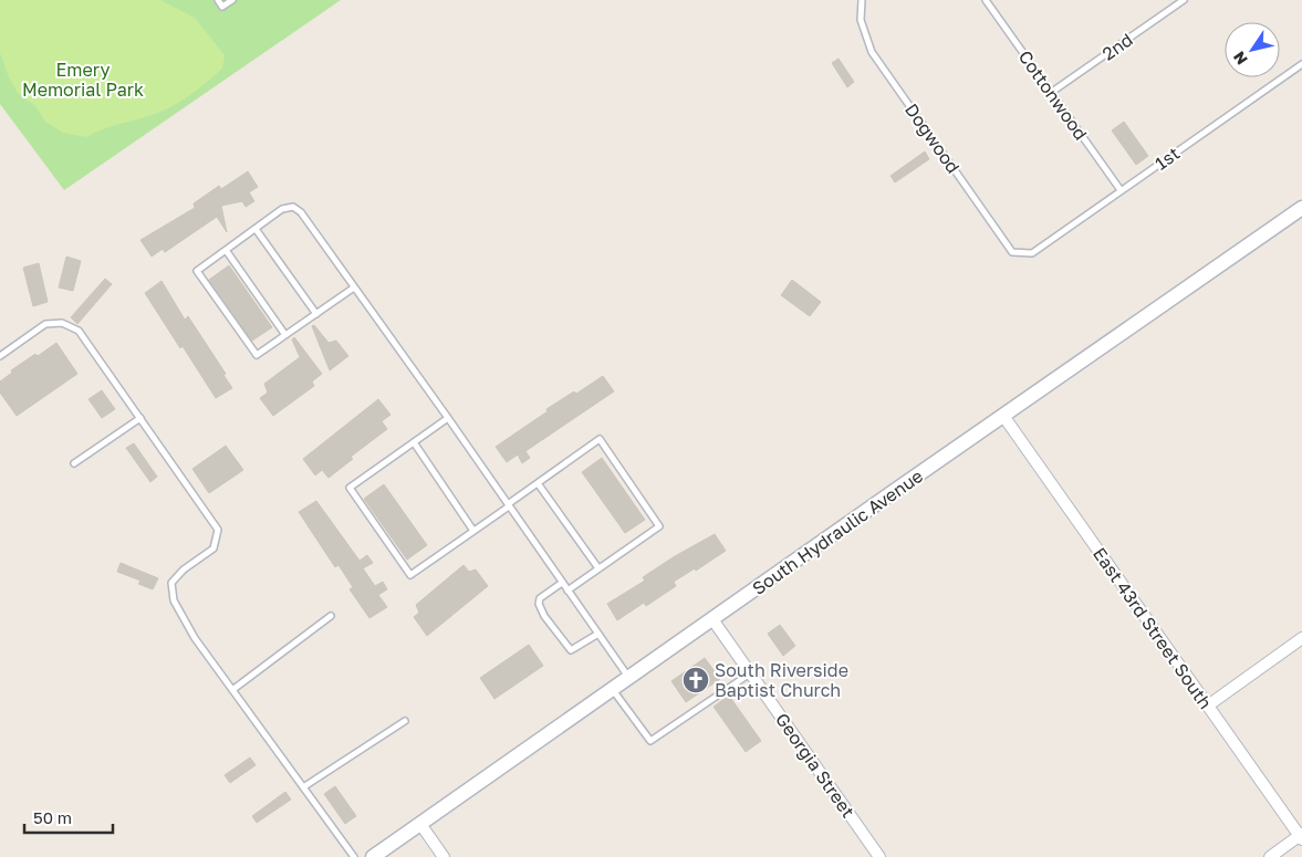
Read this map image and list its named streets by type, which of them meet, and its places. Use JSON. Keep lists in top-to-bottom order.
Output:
{
  "streets": {
    "street": ["South Hydraulic Avenue", "East 43rd Street South", "Georgia Street"],
    "lane": [
      "2nd",
      "Cottonwood",
      "Dogwood",
      "1st"
    ]
  },
  "crossings": [
    ["2nd", "Cottonwood"],
    ["Cottonwood", "1st"],
    ["Dogwood", "1st"],
    ["South Hydraulic Avenue", "East 43rd Street South"],
    ["South Hydraulic Avenue", "Georgia Street"]
  ],
  "parks": ["Emery Memorial Park"],
  "places": {
    "church": ["South Riverside Baptist Church"]
  },
  "scale_bar": "50 m",
  "north": "bottom left"
}
